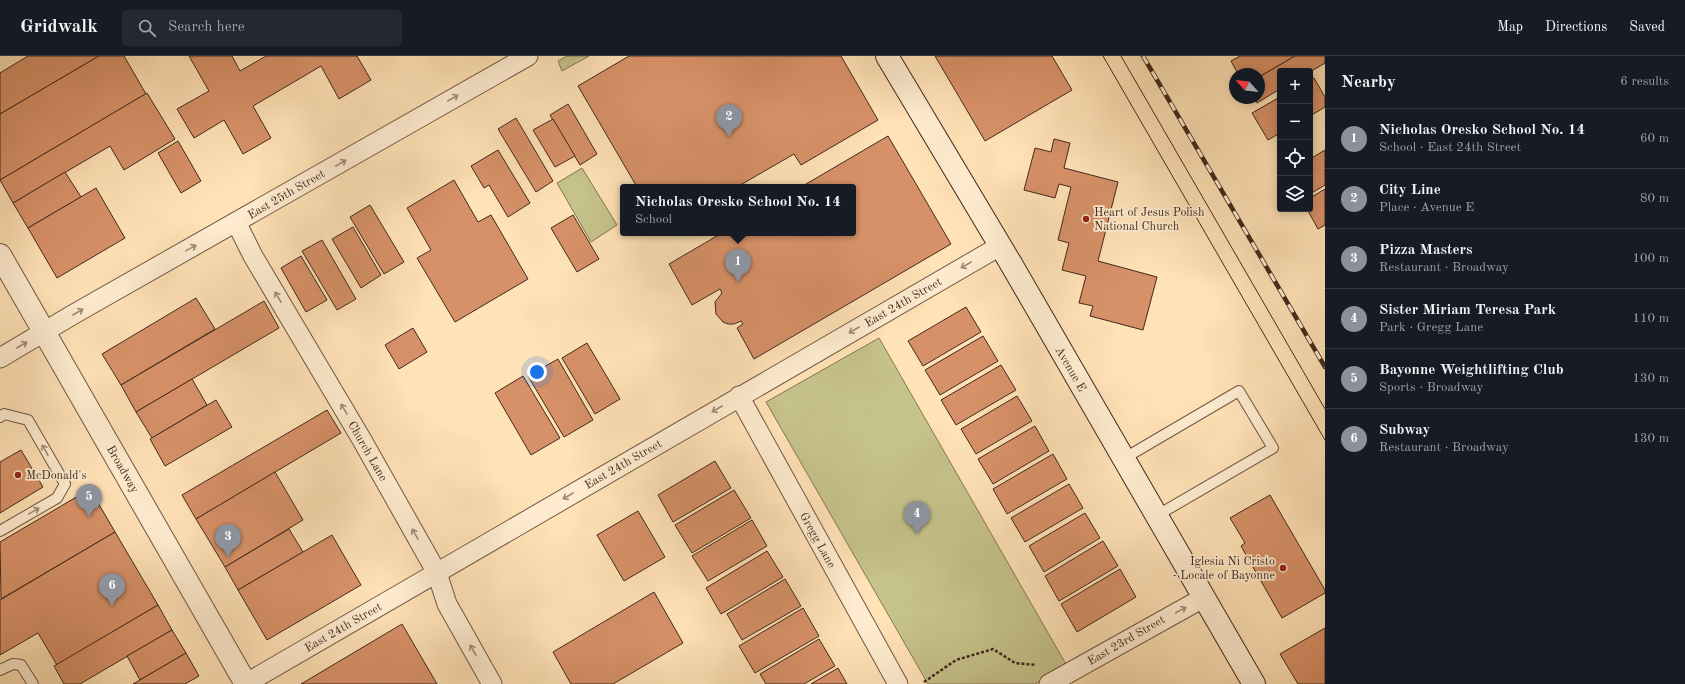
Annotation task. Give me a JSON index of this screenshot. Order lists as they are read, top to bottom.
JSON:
{
  "streets": {
    "main road": ["Avenue E", "Broadway"],
    "street": [
      "East 25th Street",
      "East 24th Street",
      "Church Lane",
      "Gregg Lane",
      "East 23rd Street"
    ]
  },
  "crossings": [
    ["East 25th Street", "Church Lane"],
    ["East 25th Street", "Broadway"],
    ["East 24th Street", "Avenue E"],
    ["East 24th Street", "Church Lane"],
    ["East 24th Street", "Broadway"],
    ["East 24th Street", "Gregg Lane"],
    ["Avenue E", "East 23rd Street"]
  ],
  "one_way": [
    "East 25th Street",
    "East 24th Street",
    "Church Lane",
    "East 23rd Street"
  ],
  "places": ["Heart of Jesus Polish National Church", "McDonald's", "Iglesia Ni Cristo - Locale of Bayonne"],
  "north": "top left",
  "page": {
    "header": "Gridwalk",
    "search": "Search here",
    "nav": ["Map", "Directions", "Saved"],
    "heading": ["Nearby", "6 results"],
    "map_buttons": ["+", "−"],
    "pins": [
      "2",
      "1",
      "5",
      "4",
      "3",
      "6"
    ],
    "list": [
      {
        "mark": "1",
        "name": "Nicholas Oresko School No. 14",
        "note": "School · East 24th Street",
        "value": "60 m"
      },
      {
        "mark": "2",
        "name": "City Line",
        "note": "Place · Avenue E",
        "value": "80 m"
      },
      {
        "mark": "3",
        "name": "Pizza Masters",
        "note": "Restaurant · Broadway",
        "value": "100 m"
      },
      {
        "mark": "4",
        "name": "Sister Miriam Teresa Park",
        "note": "Park · Gregg Lane",
        "value": "110 m"
      },
      {
        "mark": "5",
        "name": "Bayonne Weightlifting Club",
        "note": "Sports · Broadway",
        "value": "130 m"
      },
      {
        "mark": "6",
        "name": "Subway",
        "note": "Restaurant · Broadway",
        "value": "130 m"
      }
    ],
    "popup": ["Nicholas Oresko School No. 14", "School"]
  }
}
